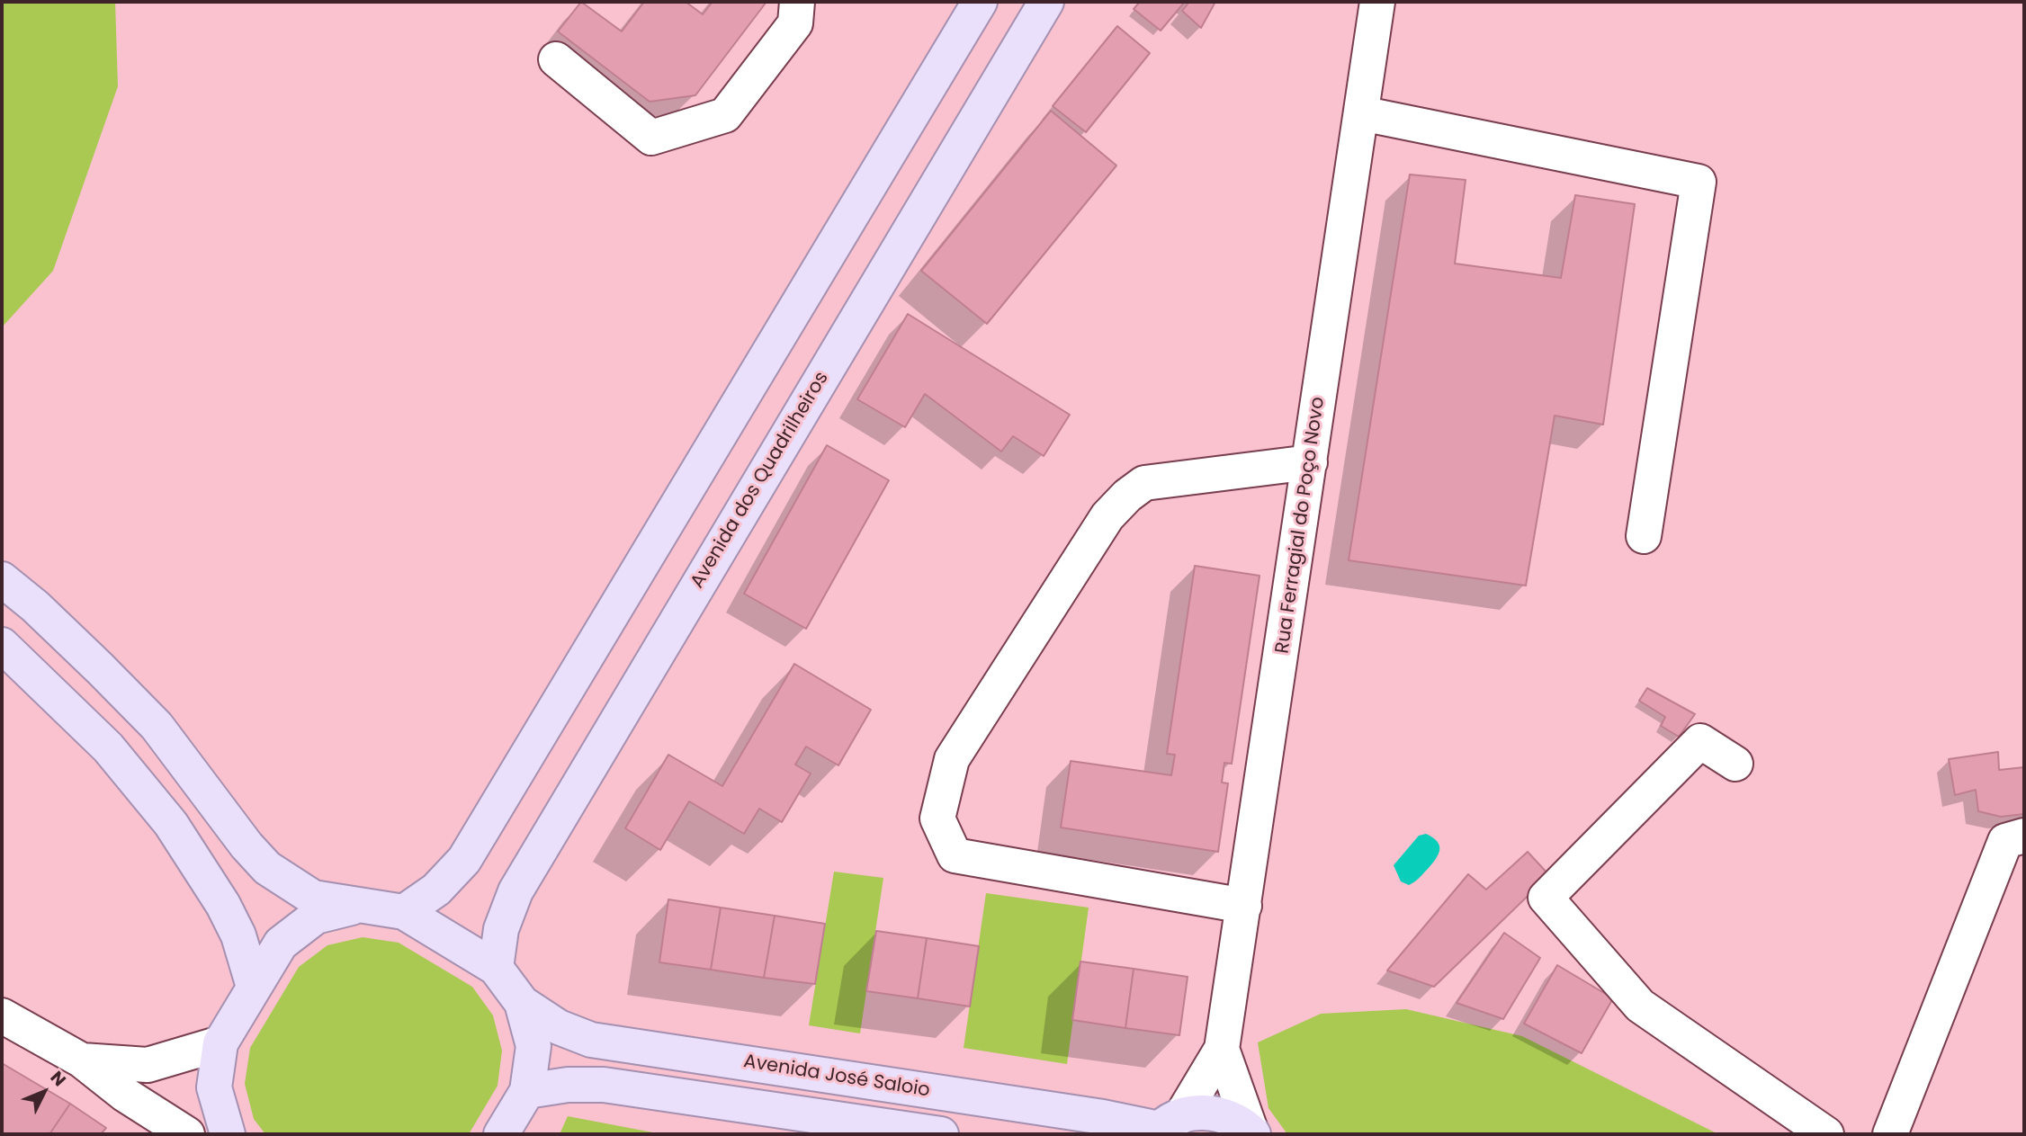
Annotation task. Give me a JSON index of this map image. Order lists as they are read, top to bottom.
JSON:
{
  "streets": {
    "main road": ["Avenida dos Quadrilheiros", "Avenida José Saloio"],
    "street": ["Rua Ferragial do Poço Novo"]
  },
  "north": "top right"
}
